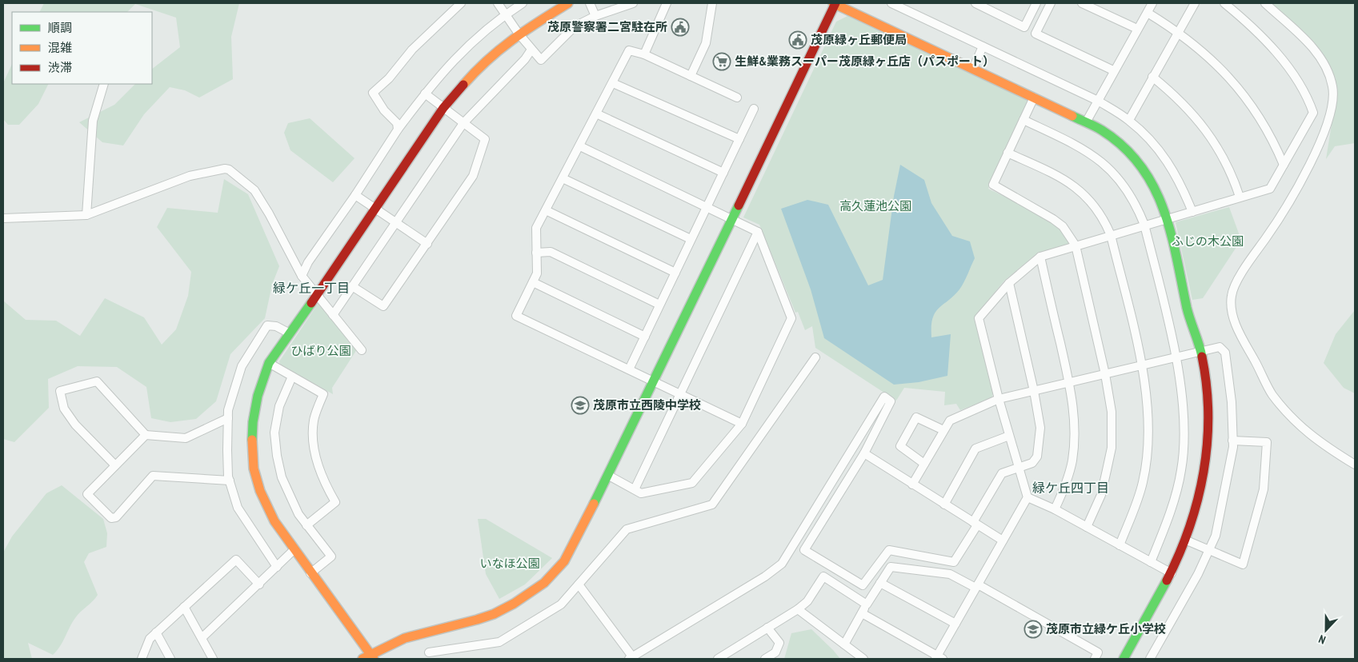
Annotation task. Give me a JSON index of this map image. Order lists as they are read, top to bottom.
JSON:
{
  "districts": ["緑ケ丘一丁目", "緑ケ丘四丁目"],
  "parks": [
    "高久蓮池公園",
    "ふじの木公園",
    "ひばり公園",
    "いなほ公園"
  ],
  "places": {
    "public building": ["茂原警察署二宮駐在所", "茂原緑ヶ丘郵便局"],
    "supermarket": ["生鮮&業務スーパー茂原緑ヶ丘店（パスポート）"],
    "school or university": ["茂原市立西陵中学校", "茂原市立緑ケ丘小学校"]
  },
  "legend": ["順調", "混雑", "渋滞"],
  "north": "bottom"
}
